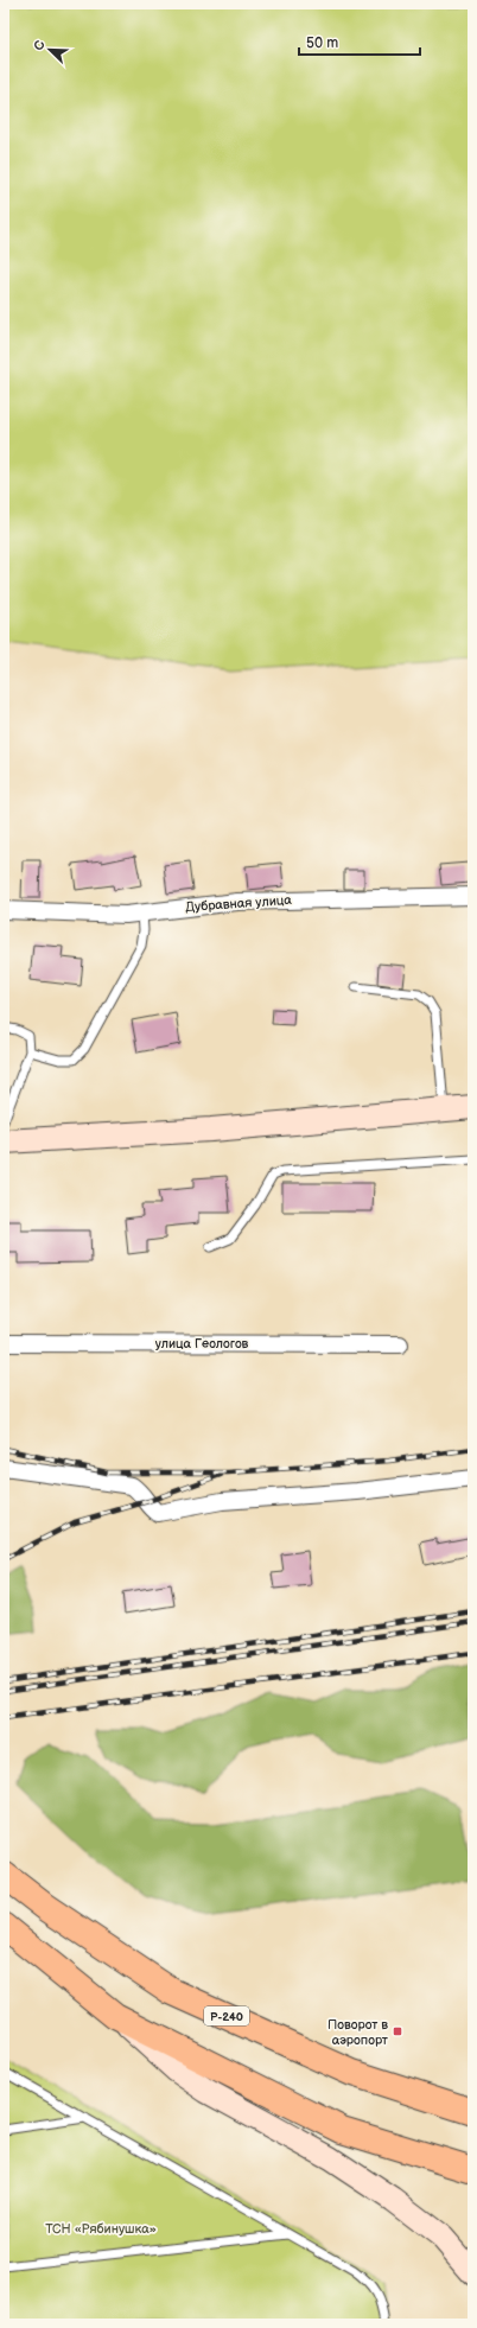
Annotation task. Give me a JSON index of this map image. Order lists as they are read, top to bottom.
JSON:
{
  "streets": {
    "highway": ["Р-240"],
    "street": ["Дубравная улица", "улица Геологов"]
  },
  "parks": ["ТСН «Рябинушка»"],
  "places": {
    "transit": ["Поворот в аэропорт"]
  },
  "scale_bar": "50 m",
  "north": "top left"
}
